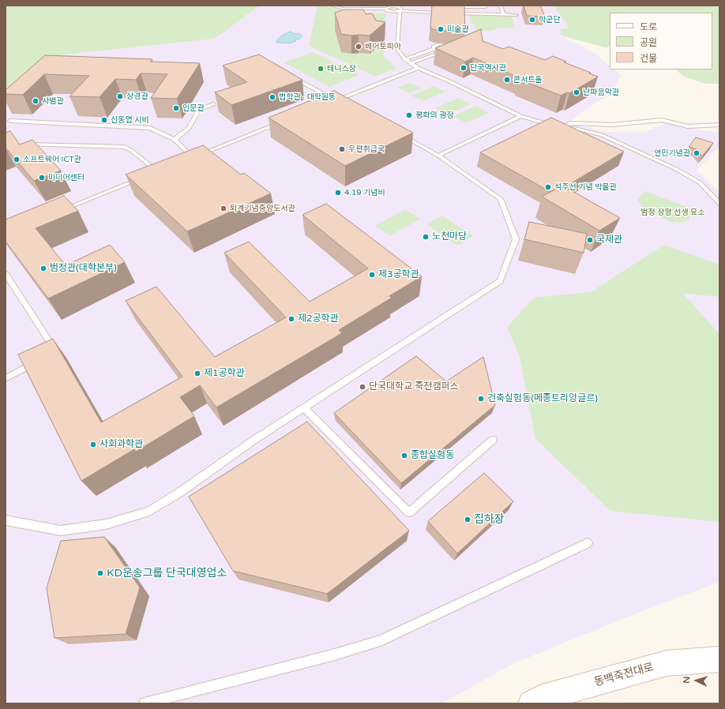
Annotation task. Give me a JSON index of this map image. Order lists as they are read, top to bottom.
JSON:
{
  "streets": {
    "main road": ["동백죽전대로"]
  },
  "parks": ["범정 장형 선생 묘소"],
  "places": [
    "학군단",
    "미술관",
    "베어토피아",
    "단국역사관",
    "테니스장",
    "콘서트홀",
    "난파음악관",
    "상경관",
    "법학관 · 대학원동",
    "사범관",
    "인문관",
    "평화의 광장",
    "신동엽 시비",
    "우편취급국",
    "연민기념관",
    "소프트웨어 ICT관",
    "미디어센터",
    "석주선 기념 박물관",
    "4.19 기념비",
    "퇴계기념중앙도서관",
    "노천마당",
    "국제관",
    "범정관(대학본부)",
    "제3공학관",
    "제2공학관",
    "제1공학관",
    "단국대학교 죽전캠퍼스",
    "건축실험동(메종트리앙글르)",
    "사회과학관",
    "종합실험동",
    "집하장",
    "KD운송그룹 단국대영업소"
  ],
  "legend": ["도로", "공원", "건물"],
  "north": "left"
}
